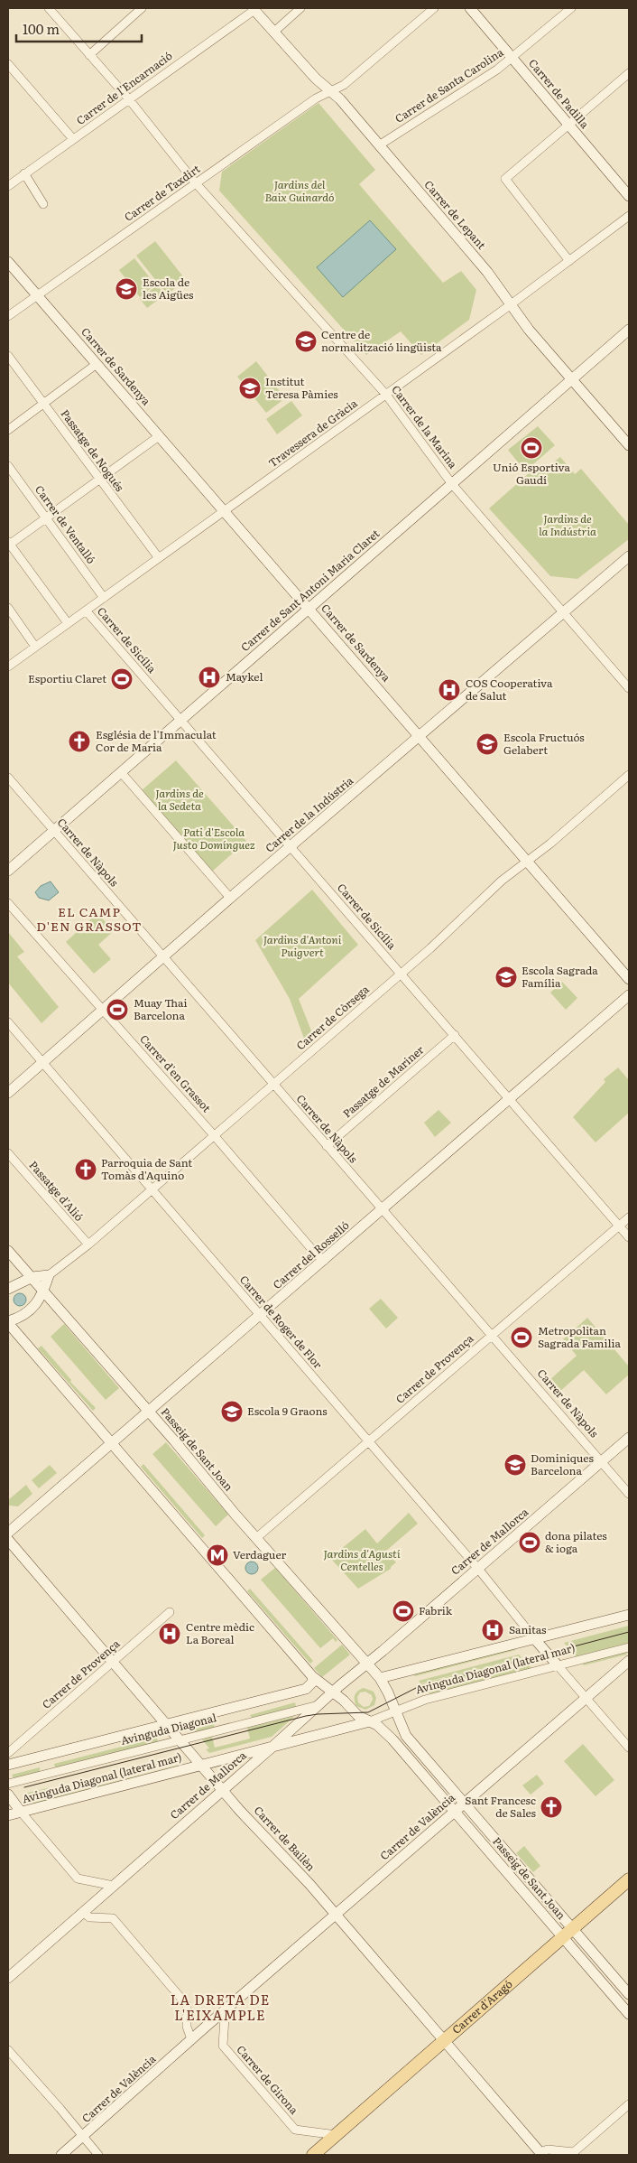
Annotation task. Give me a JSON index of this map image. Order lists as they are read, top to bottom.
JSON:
{
  "streets": {
    "main road": ["Carrer d'Aragó"],
    "street": [
      "Carrer de Santa Carolina",
      "Carrer de l'Encarnació",
      "Carrer de Padilla",
      "Carrer de Taxdirt",
      "Carrer de Lepant",
      "Carrer de Sardenya",
      "Carrer de la Marina",
      "Travessera de Gràcia",
      "Passatge de Nogués",
      "Carrer de Ventalló",
      "Carrer de Sant Antoni Maria Claret",
      "Carrer de Sicília",
      "Carrer de la Indústria",
      "Carrer de Nàpols",
      "Carrer de Còrsega",
      "Carrer d'en Grassot",
      "Passatge de Mariner",
      "Passatge d'Alió",
      "Carrer del Rosselló",
      "Carrer de Roger de Flor",
      "Carrer de Provença",
      "Passeig de Sant Joan",
      "Carrer de Mallorca",
      "Avinguda Diagonal (lateral mar)",
      "Avinguda Diagonal",
      "Carrer de València",
      "Carrer de Bailèn",
      "Carrer de Girona"
    ]
  },
  "crossings": [
    ["Carrer de Santa Carolina", "Carrer de Padilla"],
    ["Carrer de Santa Carolina", "Carrer de Lepant"],
    ["Carrer de l'Encarnació", "Carrer de Lepant"],
    ["Carrer de l'Encarnació", "Carrer de la Marina"],
    ["Carrer de Taxdirt", "Carrer de Lepant"],
    ["Carrer de Taxdirt", "Carrer de Sardenya"],
    ["Carrer de Taxdirt", "Carrer de la Marina"],
    ["Carrer de Lepant", "Travessera de Gràcia"],
    ["Carrer de Lepant", "Carrer de Sant Antoni Maria Claret"],
    ["Carrer de Sardenya", "Travessera de Gràcia"],
    ["Carrer de Sardenya", "Carrer de Sant Antoni Maria Claret"],
    ["Carrer de Sardenya", "Carrer de la Indústria"],
    ["Carrer de Sardenya", "Carrer de Còrsega"],
    ["Carrer de la Marina", "Travessera de Gràcia"],
    ["Carrer de la Marina", "Carrer de Sant Antoni Maria Claret"],
    ["Carrer de la Marina", "Carrer de la Indústria"],
    ["Travessera de Gràcia", "Passatge de Nogués"],
    ["Travessera de Gràcia", "Carrer de Ventalló"],
    ["Travessera de Gràcia", "Carrer de Sicília"],
    ["Carrer de Sant Antoni Maria Claret", "Carrer de Sicília"],
    ["Carrer de Sant Antoni Maria Claret", "Carrer de Nàpols"],
    ["Carrer de Sicília", "Carrer de la Indústria"],
    ["Carrer de Sicília", "Carrer de Còrsega"],
    ["Carrer de Sicília", "Passatge de Mariner"],
    ["Carrer de Sicília", "Carrer del Rosselló"],
    ["Carrer de Sicília", "Carrer de Provença"],
    ["Carrer de la Indústria", "Carrer de Nàpols"],
    ["Carrer de la Indústria", "Carrer d'en Grassot"],
    ["Carrer de la Indústria", "Carrer de Roger de Flor"],
    ["Carrer de Nàpols", "Carrer de Còrsega"],
    ["Carrer de Nàpols", "Passatge de Mariner"],
    ["Carrer de Nàpols", "Carrer del Rosselló"],
    ["Carrer de Nàpols", "Carrer de Provença"],
    ["Carrer de Nàpols", "Carrer de Mallorca"],
    ["Carrer de Còrsega", "Carrer d'en Grassot"],
    ["Carrer de Còrsega", "Passatge d'Alió"],
    ["Carrer de Còrsega", "Carrer de Roger de Flor"],
    ["Carrer d'en Grassot", "Carrer del Rosselló"],
    ["Carrer del Rosselló", "Carrer de Roger de Flor"],
    ["Carrer del Rosselló", "Passeig de Sant Joan"],
    ["Carrer de Roger de Flor", "Carrer de Provença"],
    ["Carrer de Roger de Flor", "Carrer de Mallorca"],
    ["Carrer de Provença", "Passeig de Sant Joan"],
    ["Carrer de Provença", "Carrer de Bailèn"],
    ["Passeig de Sant Joan", "Carrer de Mallorca"],
    ["Passeig de Sant Joan", "Avinguda Diagonal (lateral mar)"],
    ["Passeig de Sant Joan", "Carrer de València"],
    ["Passeig de Sant Joan", "Carrer d'Aragó"],
    ["Carrer de Mallorca", "Avinguda Diagonal (lateral mar)"],
    ["Carrer de Mallorca", "Avinguda Diagonal"],
    ["Carrer de Mallorca", "Carrer de Bailèn"],
    ["Avinguda Diagonal (lateral mar)", "Carrer de Bailèn"],
    ["Avinguda Diagonal", "Carrer de Bailèn"],
    ["Carrer de València", "Carrer de Bailèn"],
    ["Carrer de València", "Carrer de Girona"],
    ["Carrer de Bailèn", "Carrer d'Aragó"],
    ["Carrer d'Aragó", "Carrer de Girona"]
  ],
  "districts": ["EL CAMP D'EN GRASSOT", "LA DRETA DE L'EIXAMPLE"],
  "parks": [
    "Jardins del Baix Guinardó",
    "Jardins de la Indústria",
    "Jardins de la Sedeta",
    "Pati d'Escola Justo Domínguez",
    "Jardins d'Antoni Puigvert",
    "Jardins d'Agustí Centelles"
  ],
  "places": {
    "school or university": [
      "Escola de les Aigües",
      "Centre de normalització lingüista",
      "Institut Teresa Pàmies",
      "Escola Fructuós Gelabert",
      "Escola Sagrada Família",
      "Escola 9 Graons",
      "Dominiques Barcelona"
    ],
    "sports": [
      "Unió Esportiva Gaudí",
      "Esportiu Claret",
      "Muay Thai Barcelona",
      "Metropolitan Sagrada Familia",
      "dona pilates & ioga",
      "Fabrik"
    ],
    "hospital": [
      "Maykel",
      "COS Cooperativa de Salut",
      "Sanitas",
      "Centre mèdic La Boreal"
    ],
    "church": ["Església de l'Immaculat Cor de Maria", "Parroquia de Sant Tomàs d'Aquino", "Sant Francesc de Sales"],
    "metro station": ["Verdaguer"]
  },
  "scale_bar": "100 m"
}
